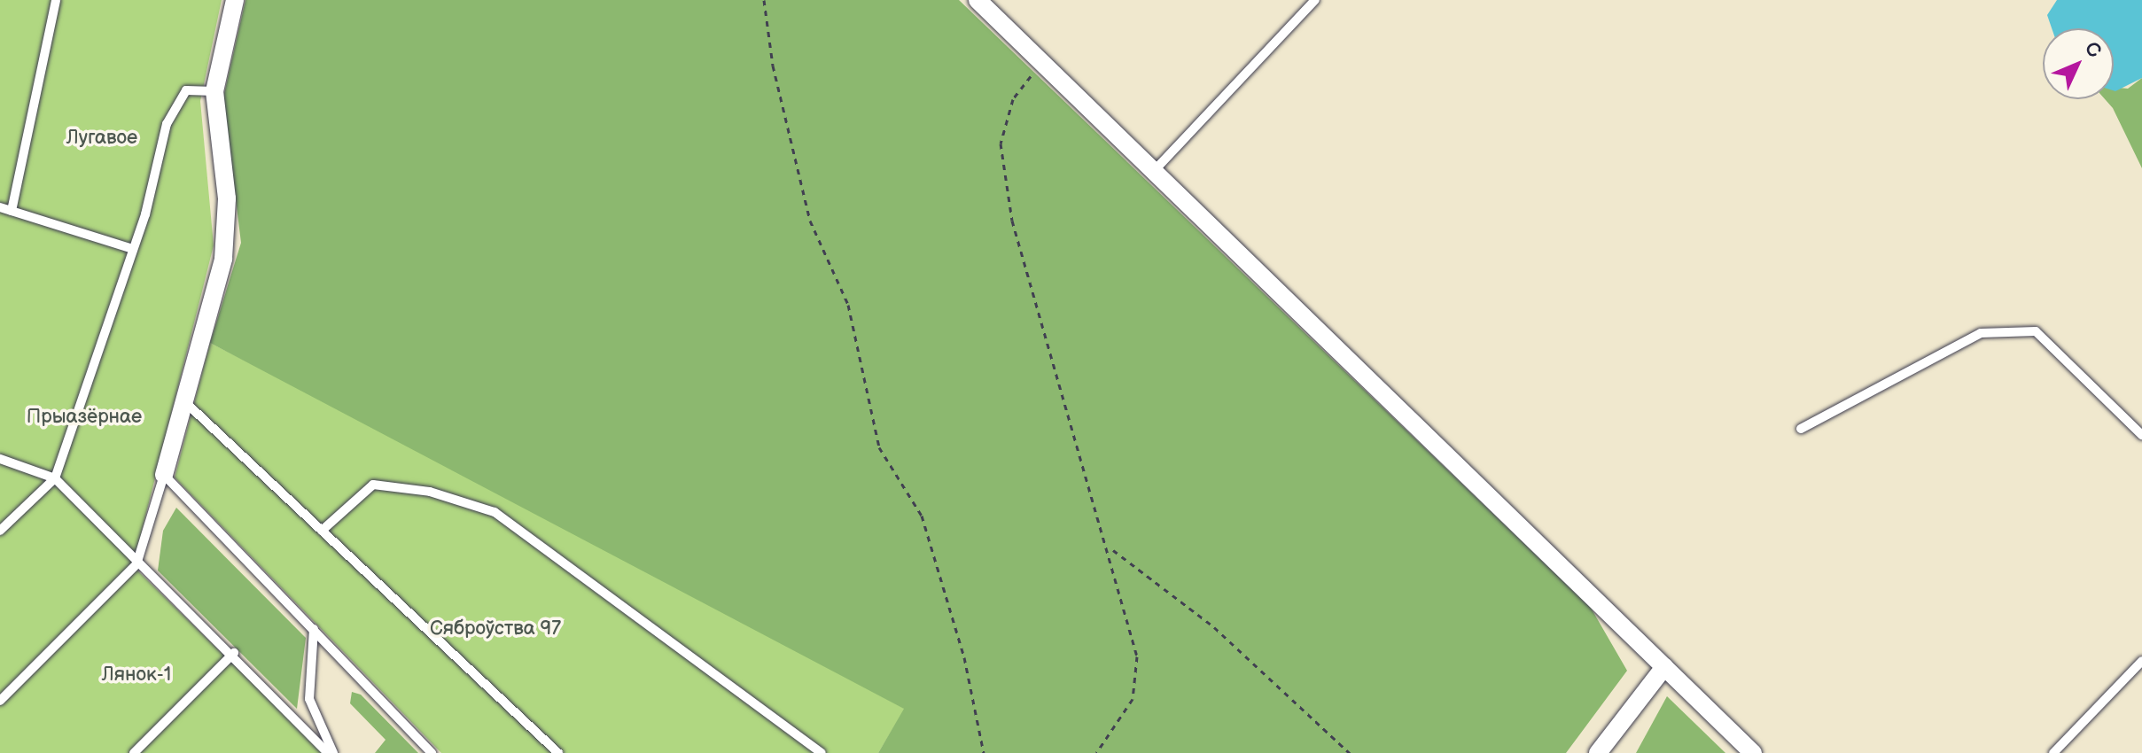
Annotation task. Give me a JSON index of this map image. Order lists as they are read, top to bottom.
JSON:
{
  "parks": [
    "Лугавое",
    "Прыазёрнае",
    "Сяброўства 97",
    "Лянок-1"
  ],
  "north": "top right"
}
